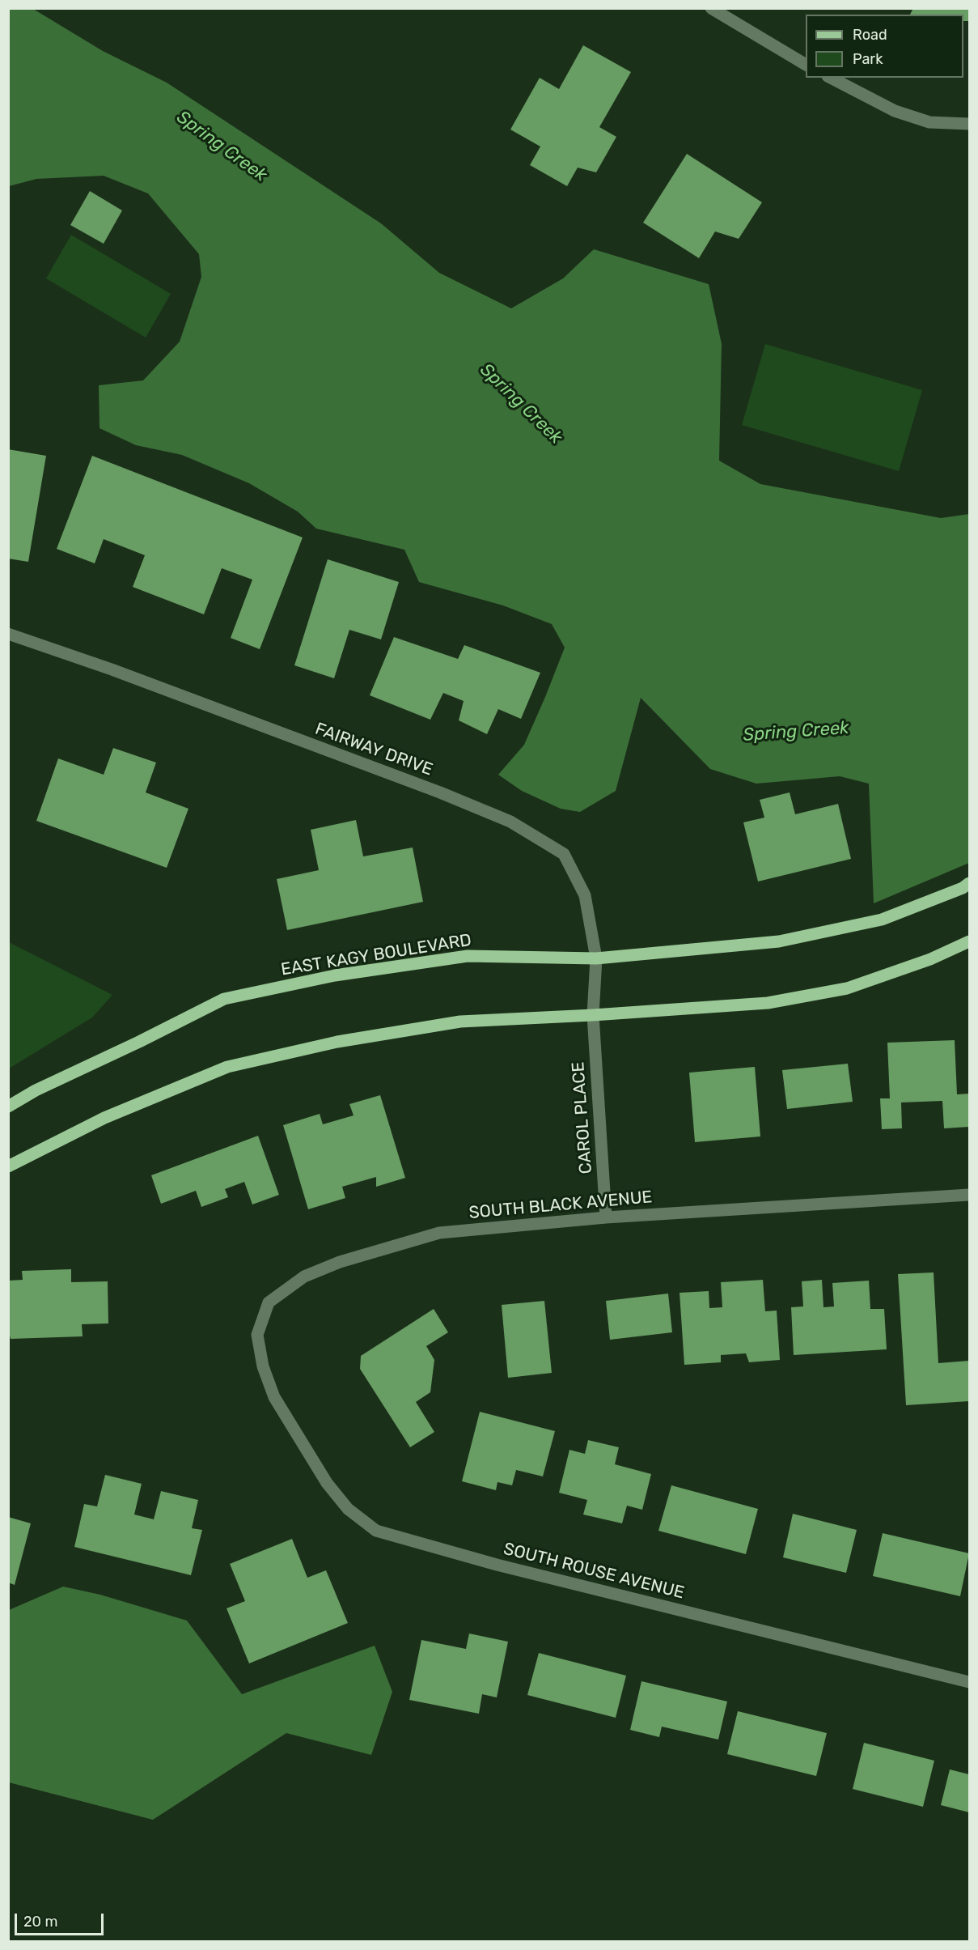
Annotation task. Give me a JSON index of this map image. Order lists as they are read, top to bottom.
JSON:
{
  "streets": {
    "main road": ["EAST KAGY BOULEVARD"],
    "street": [
      "FAIRWAY DRIVE",
      "CAROL PLACE",
      "SOUTH BLACK AVENUE",
      "SOUTH ROUSE AVENUE"
    ]
  },
  "crossings": [
    ["FAIRWAY DRIVE", "EAST KAGY BOULEVARD"],
    ["FAIRWAY DRIVE", "CAROL PLACE"],
    ["CAROL PLACE", "SOUTH BLACK AVENUE"],
    ["SOUTH BLACK AVENUE", "SOUTH ROUSE AVENUE"]
  ],
  "water": ["Spring Creek"],
  "legend": ["Road", "Park"],
  "scale_bar": "20 m"
}
